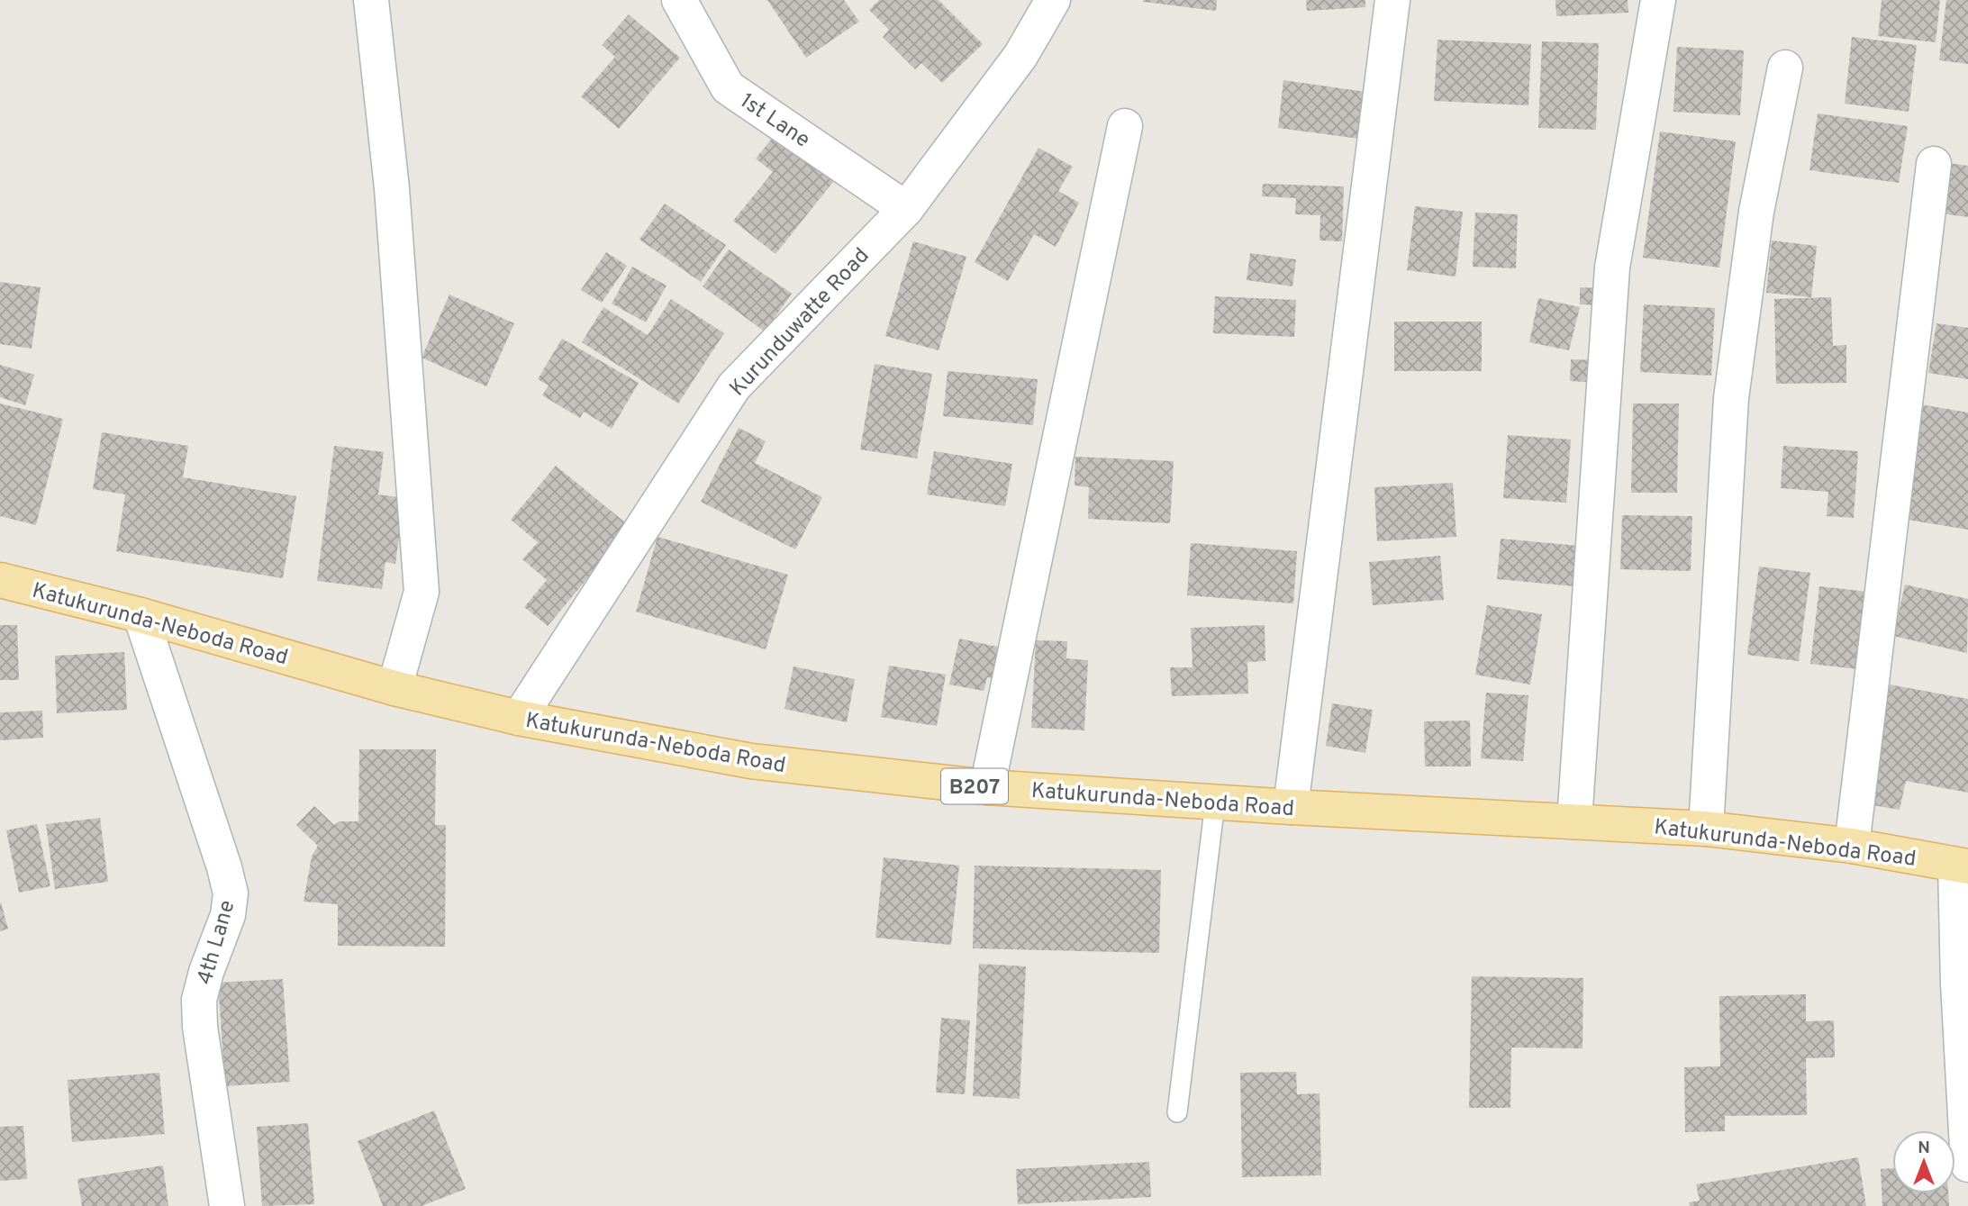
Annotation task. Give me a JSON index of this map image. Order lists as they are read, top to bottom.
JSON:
{
  "streets": {
    "main road": ["Katukurunda-Neboda Road", "B207"],
    "street": ["1st Lane", "Kurunduwatte Road", "4th Lane"]
  },
  "crossings": [
    ["1st Lane", "Kurunduwatte Road"],
    ["Kurunduwatte Road", "Katukurunda-Neboda Road"],
    ["Katukurunda-Neboda Road", "4th Lane"]
  ],
  "north": "top"
}
